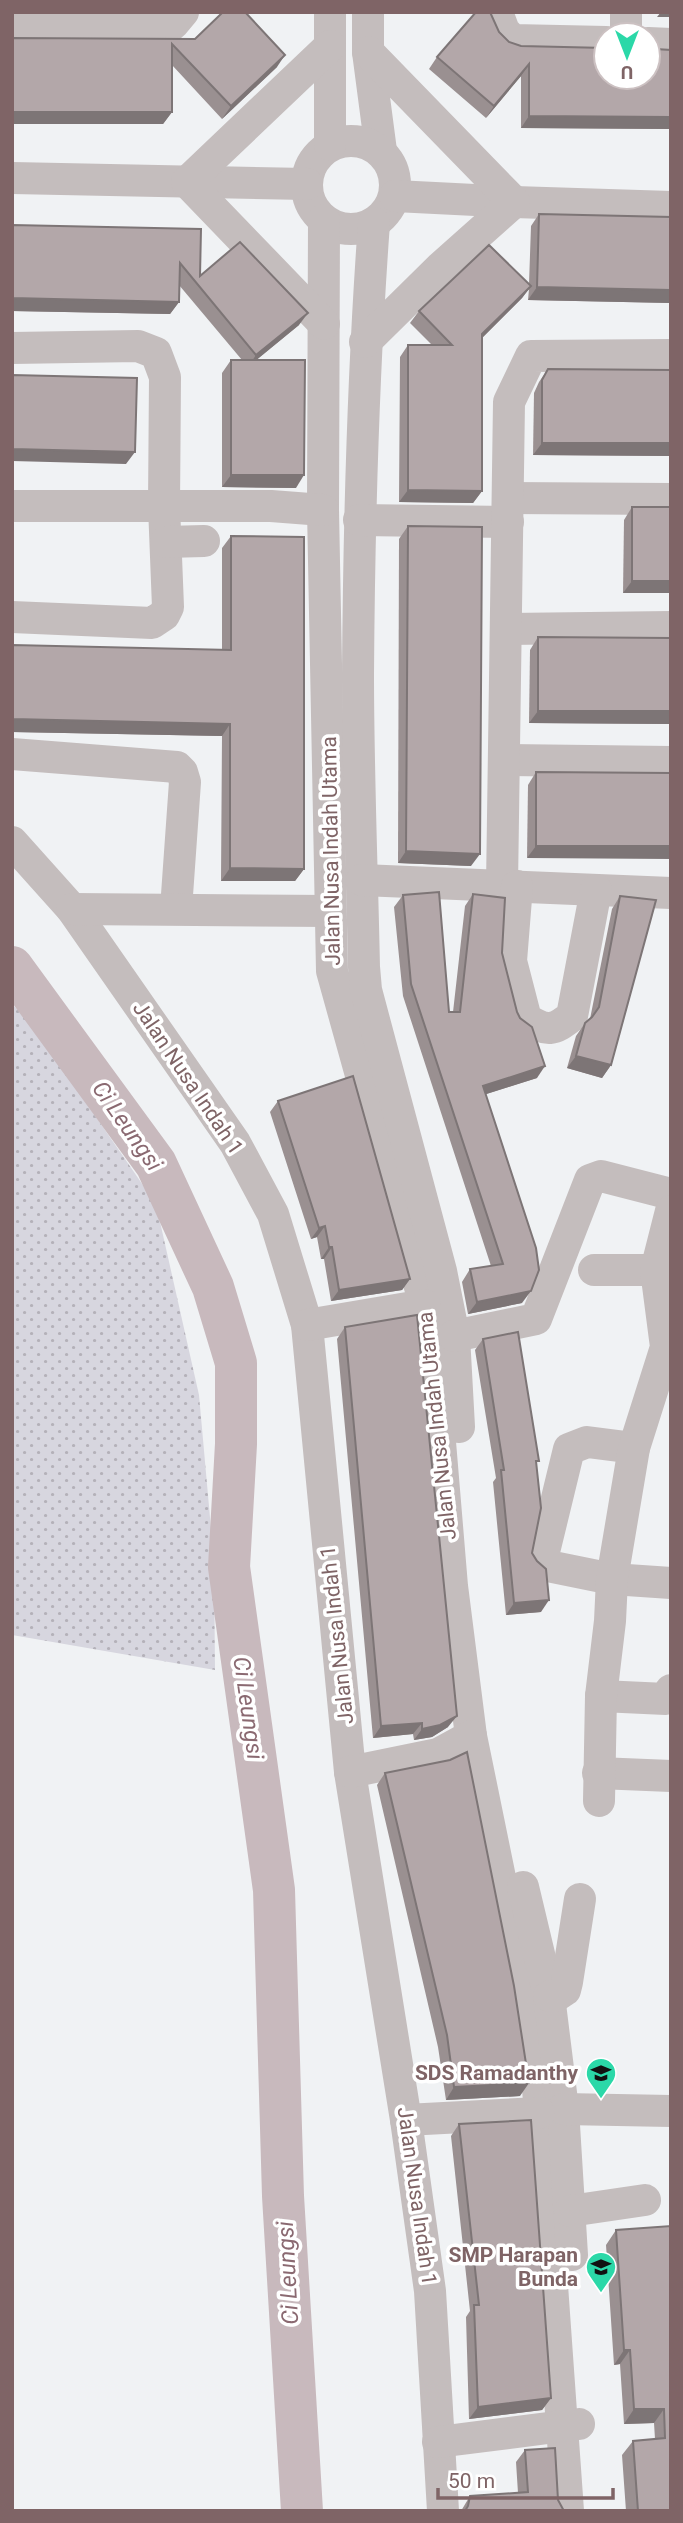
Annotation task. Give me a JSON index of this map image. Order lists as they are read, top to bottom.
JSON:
{
  "streets": {
    "street": ["Jalan Nusa Indah Utama", "Jalan Nusa Indah 1"]
  },
  "water": ["Ci Leungsi"],
  "places": {
    "school or university": ["SDS Ramadanthy", "SMP Harapan Bunda"]
  },
  "scale_bar": "50 m",
  "north": "bottom"
}
